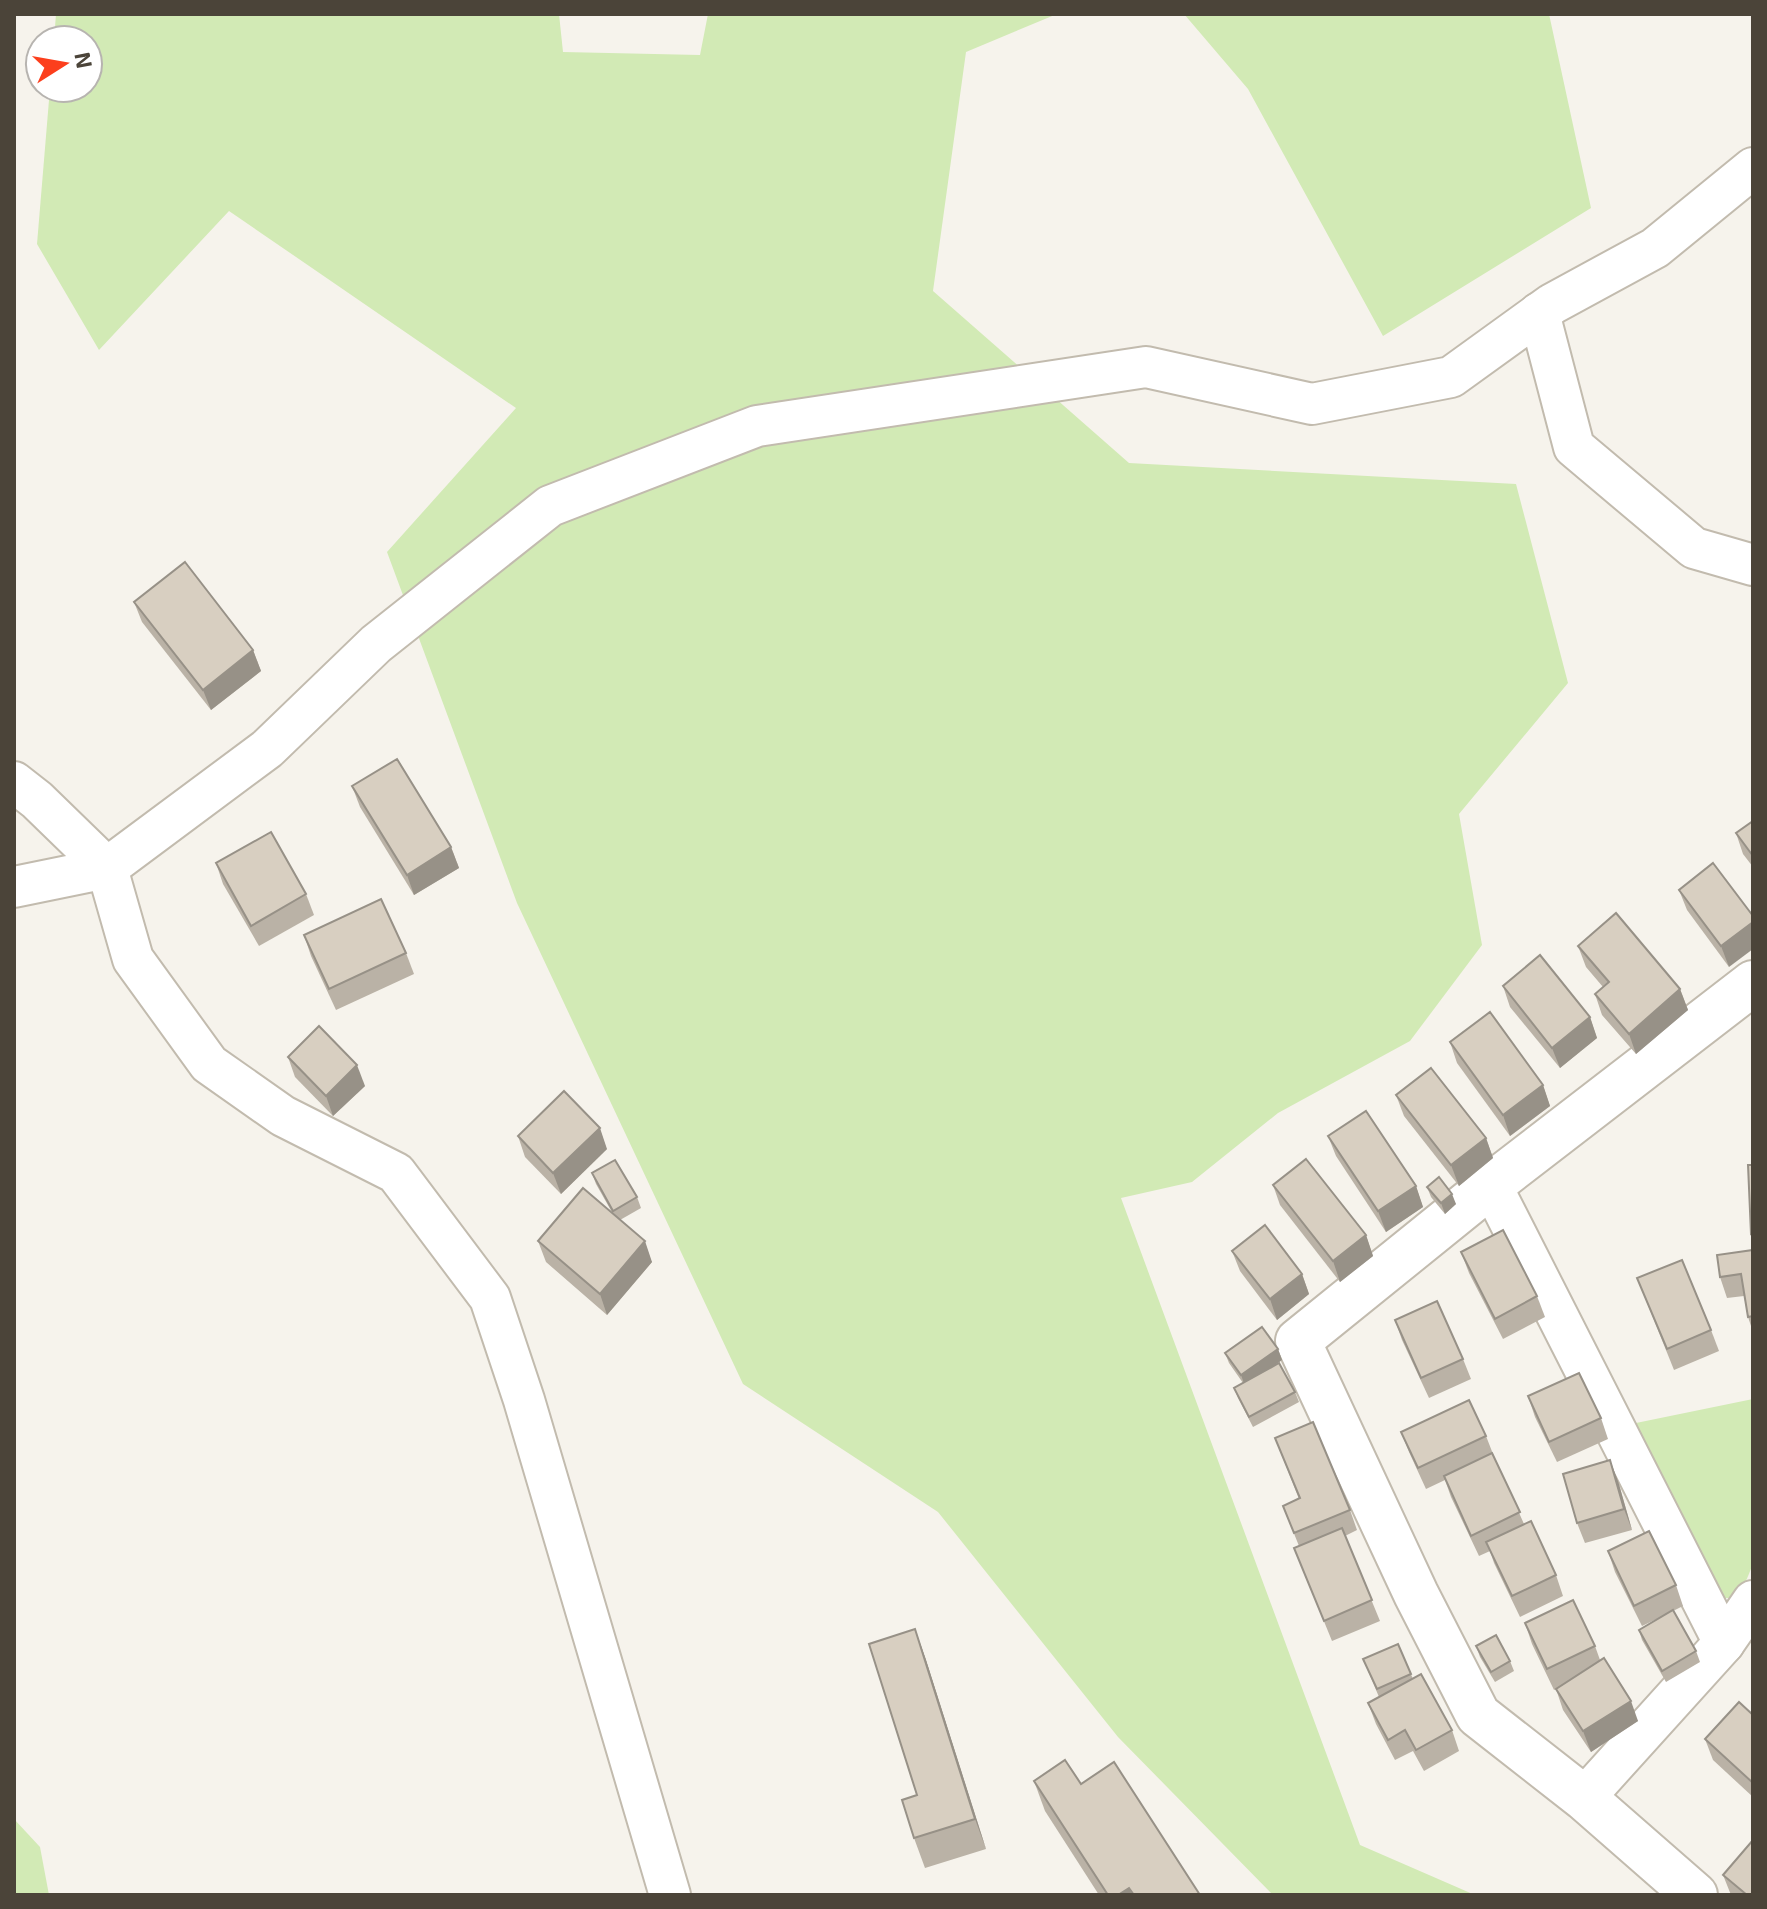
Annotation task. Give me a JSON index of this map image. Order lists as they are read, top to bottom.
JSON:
{
  "north": "right"
}
